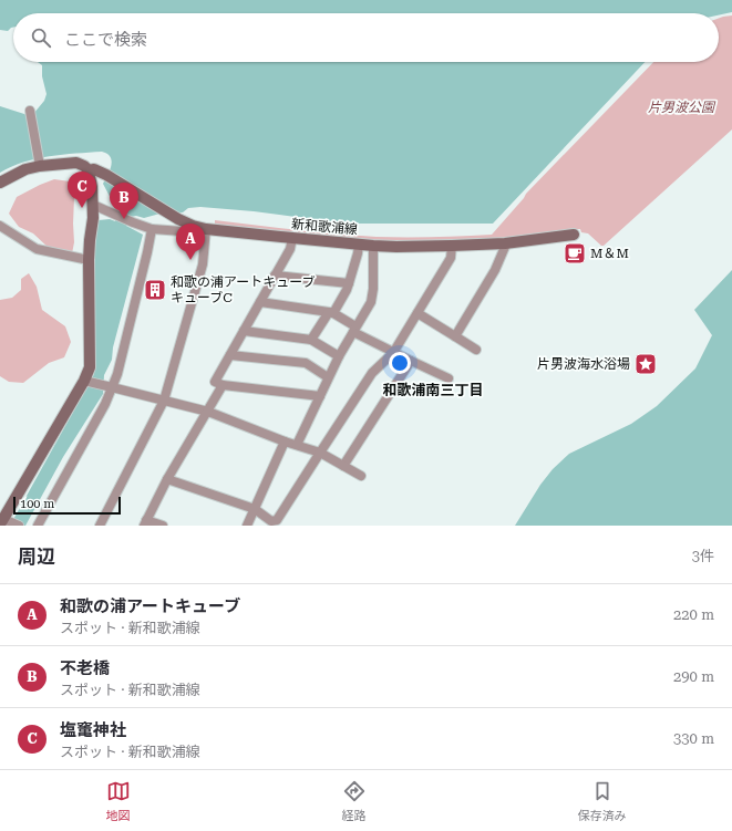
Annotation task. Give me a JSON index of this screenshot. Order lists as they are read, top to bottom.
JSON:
{
  "streets": {
    "main road": ["新和歌浦線"]
  },
  "districts": ["和歌浦南三丁目"],
  "parks": ["片男波公園"],
  "places": {
    "cafe": ["M＆M"],
    "building": ["和歌の浦アートキューブ キューブC"],
    "place": ["片男波海水浴場"]
  },
  "scale_bar": "100 m",
  "page": {
    "search": "ここで検索",
    "pins": ["C", "B", "A"],
    "scale": "100 m",
    "heading": ["周辺", "3件"],
    "list": [
      {
        "mark": "A",
        "name": "和歌の浦アートキューブ",
        "note": "スポット · 新和歌浦線",
        "value": "220 m"
      },
      {
        "mark": "B",
        "name": "不老橋",
        "note": "スポット · 新和歌浦線",
        "value": "290 m"
      },
      {
        "mark": "C",
        "name": "塩竃神社",
        "note": "スポット · 新和歌浦線",
        "value": "330 m"
      }
    ],
    "nav": ["地図", "経路", "保存済み"]
  }
}
